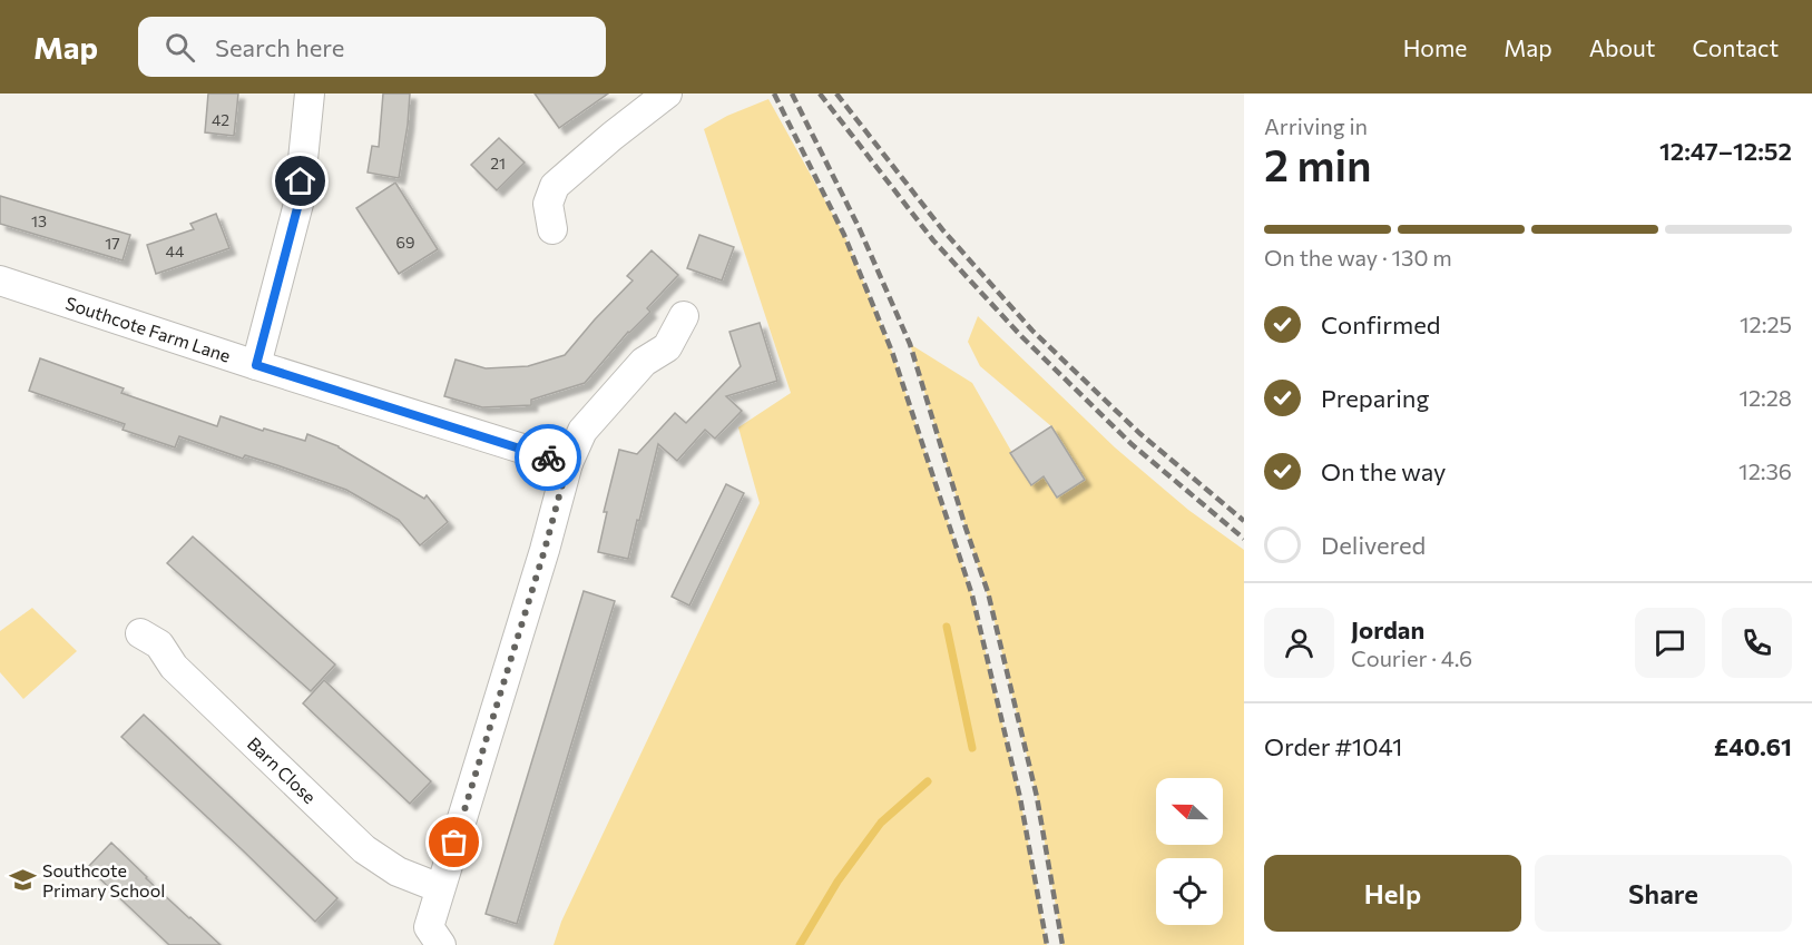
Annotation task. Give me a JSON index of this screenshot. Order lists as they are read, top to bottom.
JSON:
{
  "streets": {
    "street": ["Southcote Farm Lane", "Barn Close"]
  },
  "places": {
    "school or university": ["Southcote Primary School"]
  },
  "house_numbers": [
    "42",
    "21",
    "13",
    "69",
    "17",
    "44"
  ],
  "north": "left",
  "page": {
    "header": "Map",
    "search": "Search here",
    "nav": [
      "Home",
      "Map",
      "About",
      "Contact"
    ],
    "heading": ["2 min", "Arriving in", "12:47–12:52"],
    "panel": [
      "Jordan",
      "Courier · 4.6",
      "Order #1041",
      "£40.61"
    ],
    "bar": "On the way · 130 m",
    "list": [
      ["Confirmed", "12:25"],
      ["Preparing", "12:28"],
      ["On the way", "12:36"],
      "Delivered"
    ],
    "buttons": ["Help", "Share"]
  }
}
